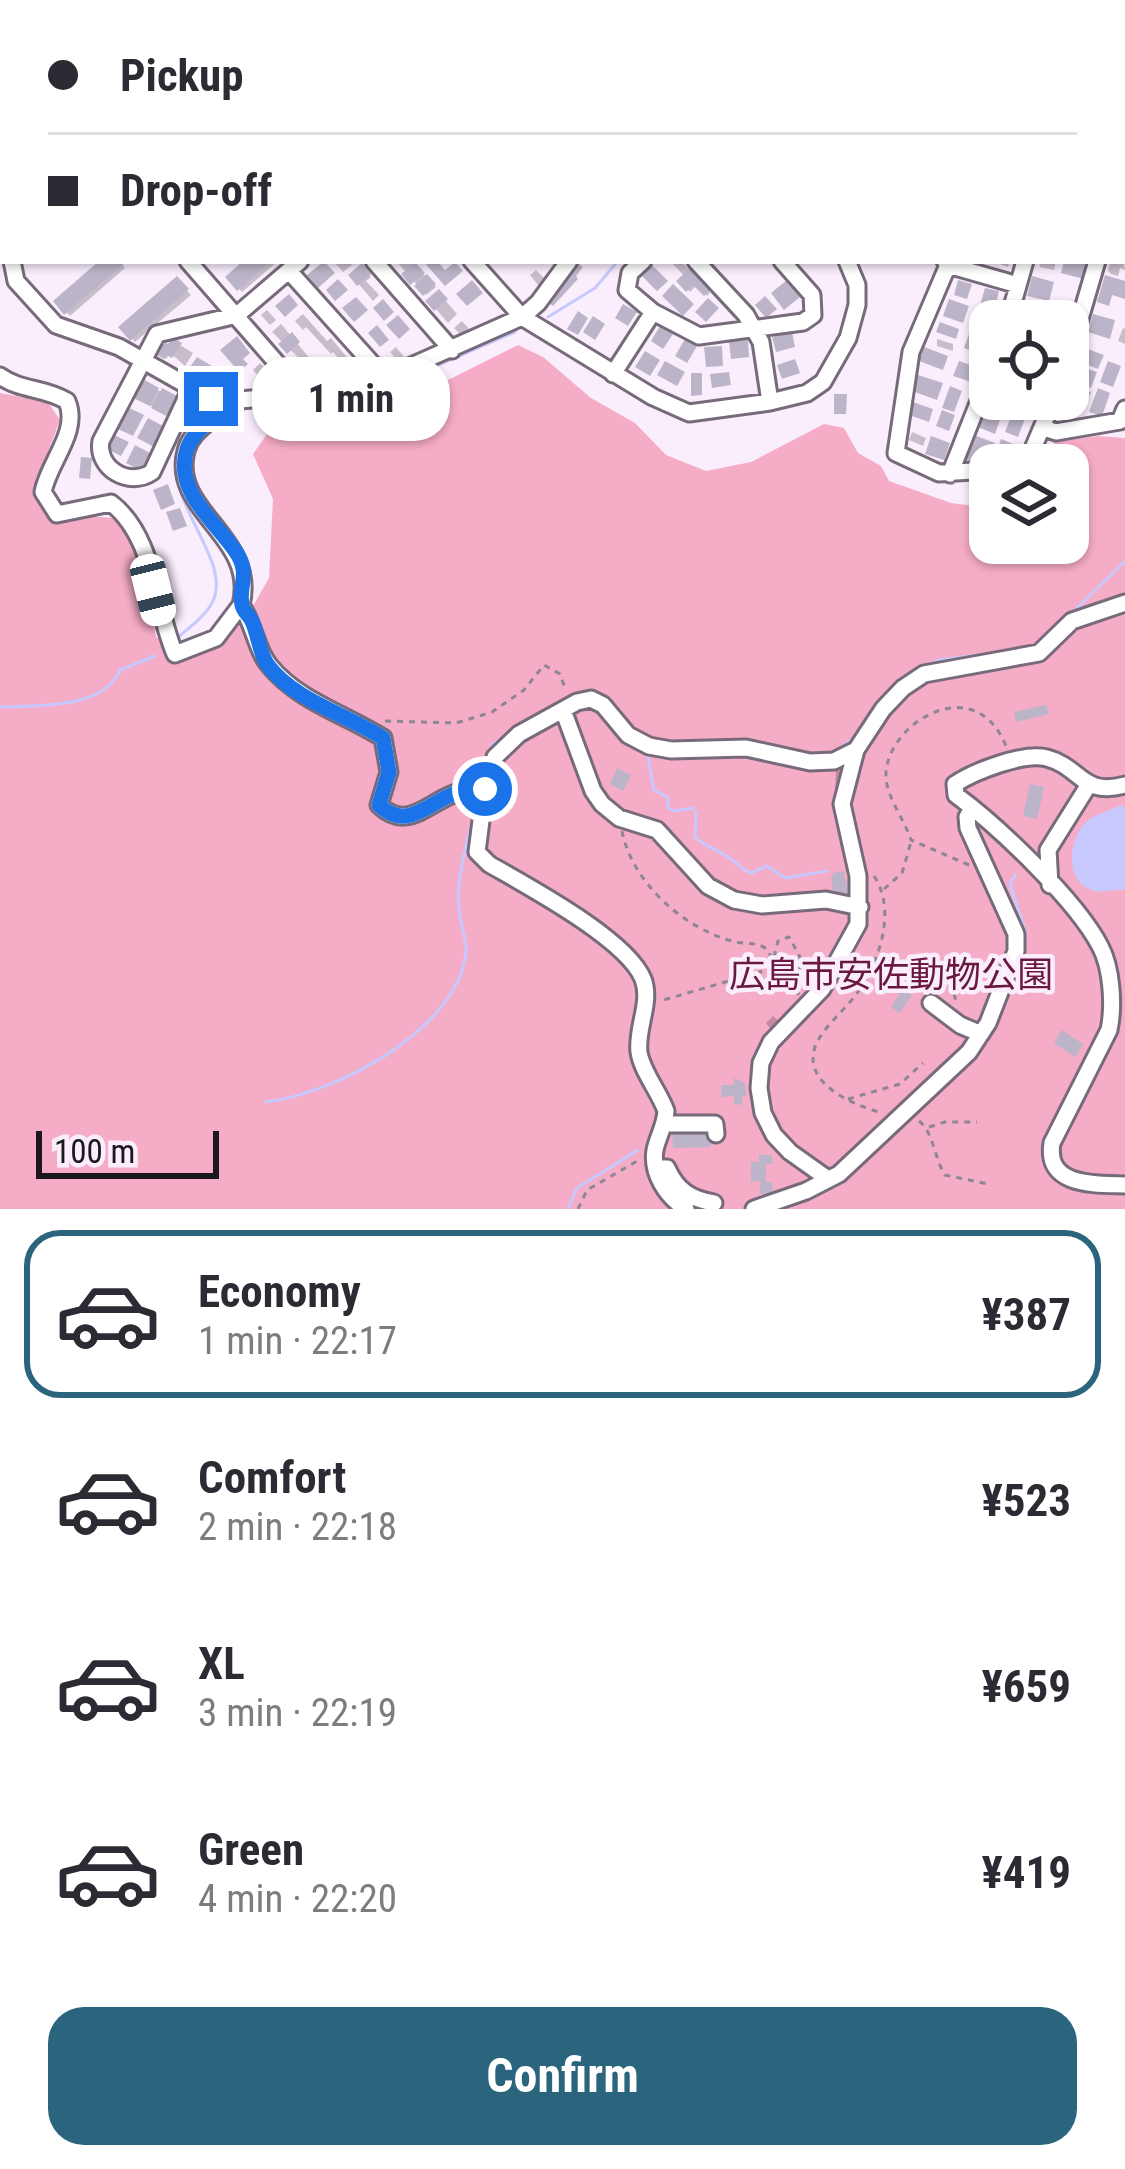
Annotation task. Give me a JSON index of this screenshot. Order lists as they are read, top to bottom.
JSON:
{
  "parks": ["広島市安佐動物公園"],
  "scale_bar": "100 m",
  "page": {
    "banner": ["Pickup", "Drop-off"],
    "bubble": "1 min",
    "scale": "100 m",
    "list": [
      {
        "name": "Economy",
        "note": "1 min · 22:17",
        "value": "¥387"
      },
      {
        "name": "Comfort",
        "note": "2 min · 22:18",
        "value": "¥523"
      },
      {
        "name": "XL",
        "note": "3 min · 22:19",
        "value": "¥659"
      },
      {
        "name": "Green",
        "note": "4 min · 22:20",
        "value": "¥419"
      }
    ],
    "buttons": "Confirm"
  }
}
